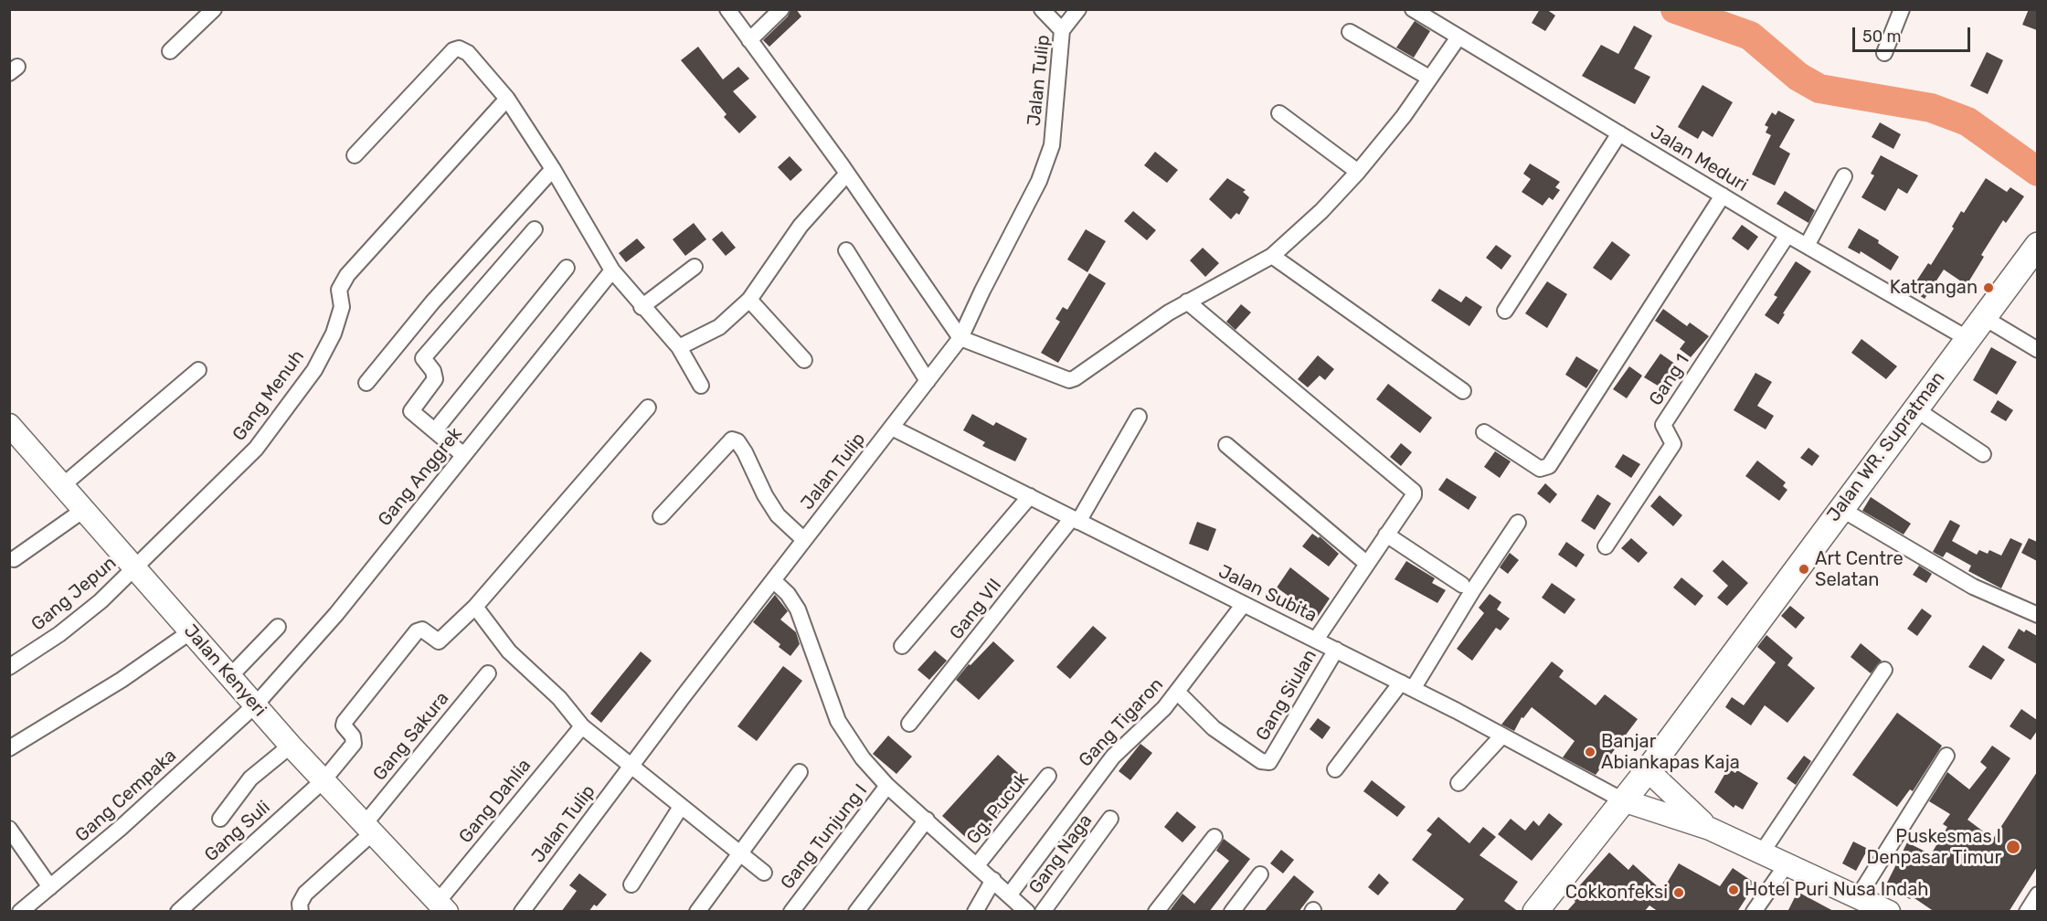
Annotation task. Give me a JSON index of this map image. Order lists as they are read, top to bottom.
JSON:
{
  "streets": {
    "main road": ["Jalan WR. Supratman"],
    "street": [
      "Jalan Tulip",
      "Jalan Meduri",
      "Gang 1",
      "Gang Menuh",
      "Gang Anggrek",
      "Gang Jepun",
      "Jalan Subita",
      "Gang VII",
      "Jalan Kenyeri",
      "Gang Siulan",
      "Gang Tigaron",
      "Gang Sakura",
      "Gang Cempaka",
      "Gang Dahlia",
      "Gg. Pucuk",
      "Gang Suli",
      "Gang Tunjung I",
      "Gang Naga"
    ]
  },
  "crossings": [
    ["Jalan Tulip", "Jalan Subita"],
    ["Jalan Meduri", "Gang 1"],
    ["Jalan Meduri", "Jalan WR. Supratman"],
    ["Gang Menuh", "Gang Jepun"],
    ["Gang Menuh", "Jalan Kenyeri"],
    ["Jalan WR. Supratman", "Jalan Subita"],
    ["Gang Anggrek", "Jalan Kenyeri"],
    ["Gang Anggrek", "Gang Cempaka"],
    ["Gang Jepun", "Jalan Kenyeri"],
    ["Jalan Subita", "Gang VII"],
    ["Jalan Subita", "Gang Siulan"],
    ["Jalan Subita", "Gang Tigaron"],
    ["Jalan Kenyeri", "Gang Sakura"],
    ["Jalan Kenyeri", "Gang Cempaka"],
    ["Jalan Kenyeri", "Gang Dahlia"],
    ["Jalan Kenyeri", "Gang Suli"],
    ["Gang Siulan", "Gang Tigaron"]
  ],
  "places": [
    "Katrangan",
    "Art Centre Selatan",
    "Banjar Abiankapas Kaja",
    "Puskesmas I Denpasar Timur",
    "Hotel Puri Nusa Indah",
    "Cokkonfeksi"
  ],
  "scale_bar": "50 m"
}
